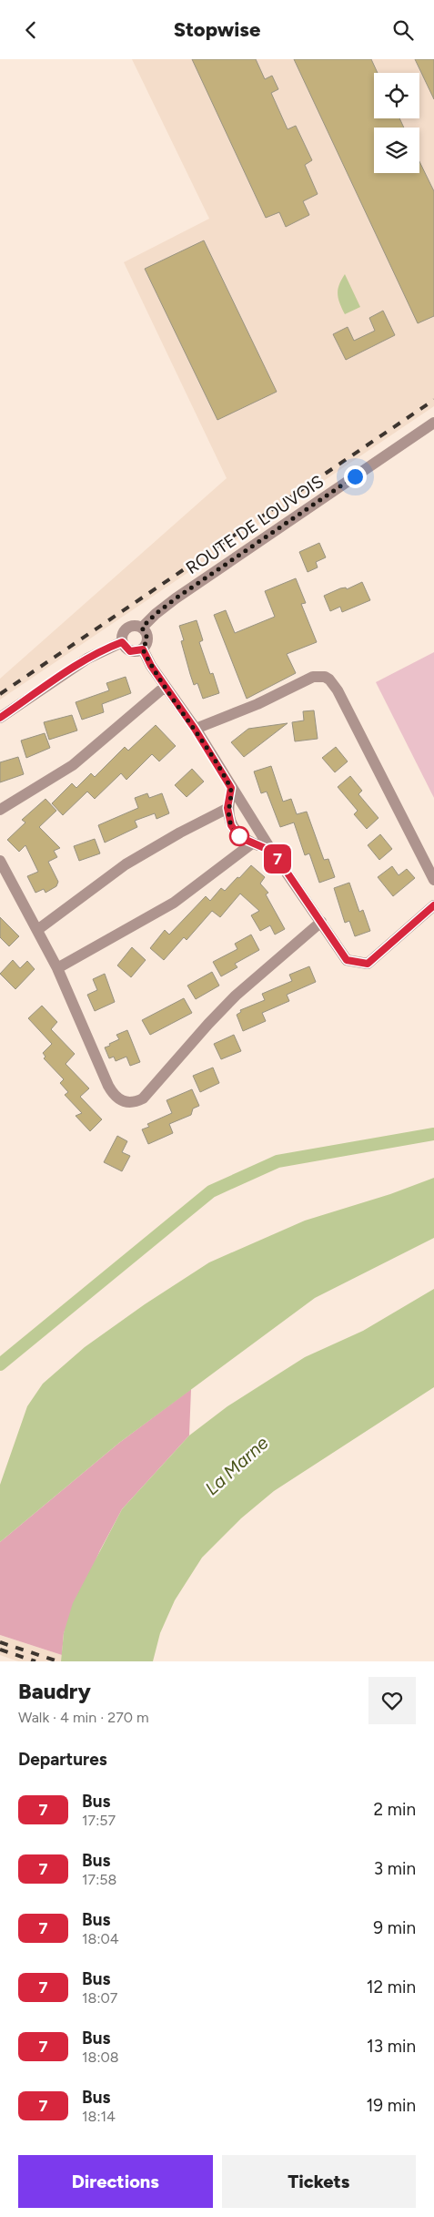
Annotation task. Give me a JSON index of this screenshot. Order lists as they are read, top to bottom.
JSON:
{
  "streets": {
    "street": ["ROUTE DE LOUVOIS"]
  },
  "water": ["La Marne"],
  "lines": ["bus line 7"],
  "page": {
    "header": "Stopwise",
    "on_map": "7",
    "heading": [
      ["Baudry", "Walk · 4 min · 270 m"],
      "Departures"
    ],
    "list": [
      {
        "mark": "7",
        "name": "Bus",
        "note": "17:57",
        "value": "2 min"
      },
      {
        "mark": "7",
        "name": "Bus",
        "note": "17:58",
        "value": "3 min"
      },
      {
        "mark": "7",
        "name": "Bus",
        "note": "18:04",
        "value": "9 min"
      },
      {
        "mark": "7",
        "name": "Bus",
        "note": "18:07",
        "value": "12 min"
      },
      {
        "mark": "7",
        "name": "Bus",
        "note": "18:08",
        "value": "13 min"
      },
      {
        "mark": "7",
        "name": "Bus",
        "note": "18:14",
        "value": "19 min"
      }
    ],
    "buttons": ["Directions", "Tickets"]
  }
}
